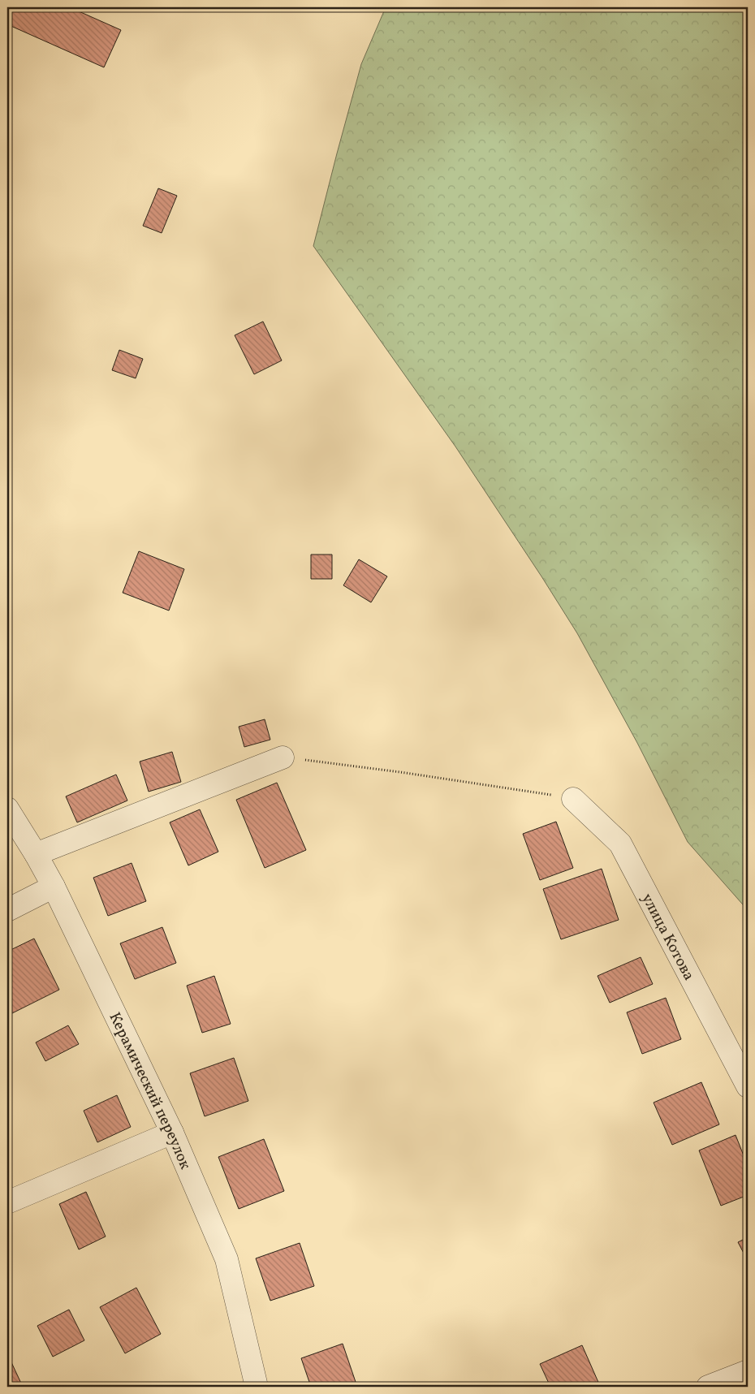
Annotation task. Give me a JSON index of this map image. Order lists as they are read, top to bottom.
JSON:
{
  "streets": {
    "street": ["улица Котова", "Керамический переулок"]
  }
}
